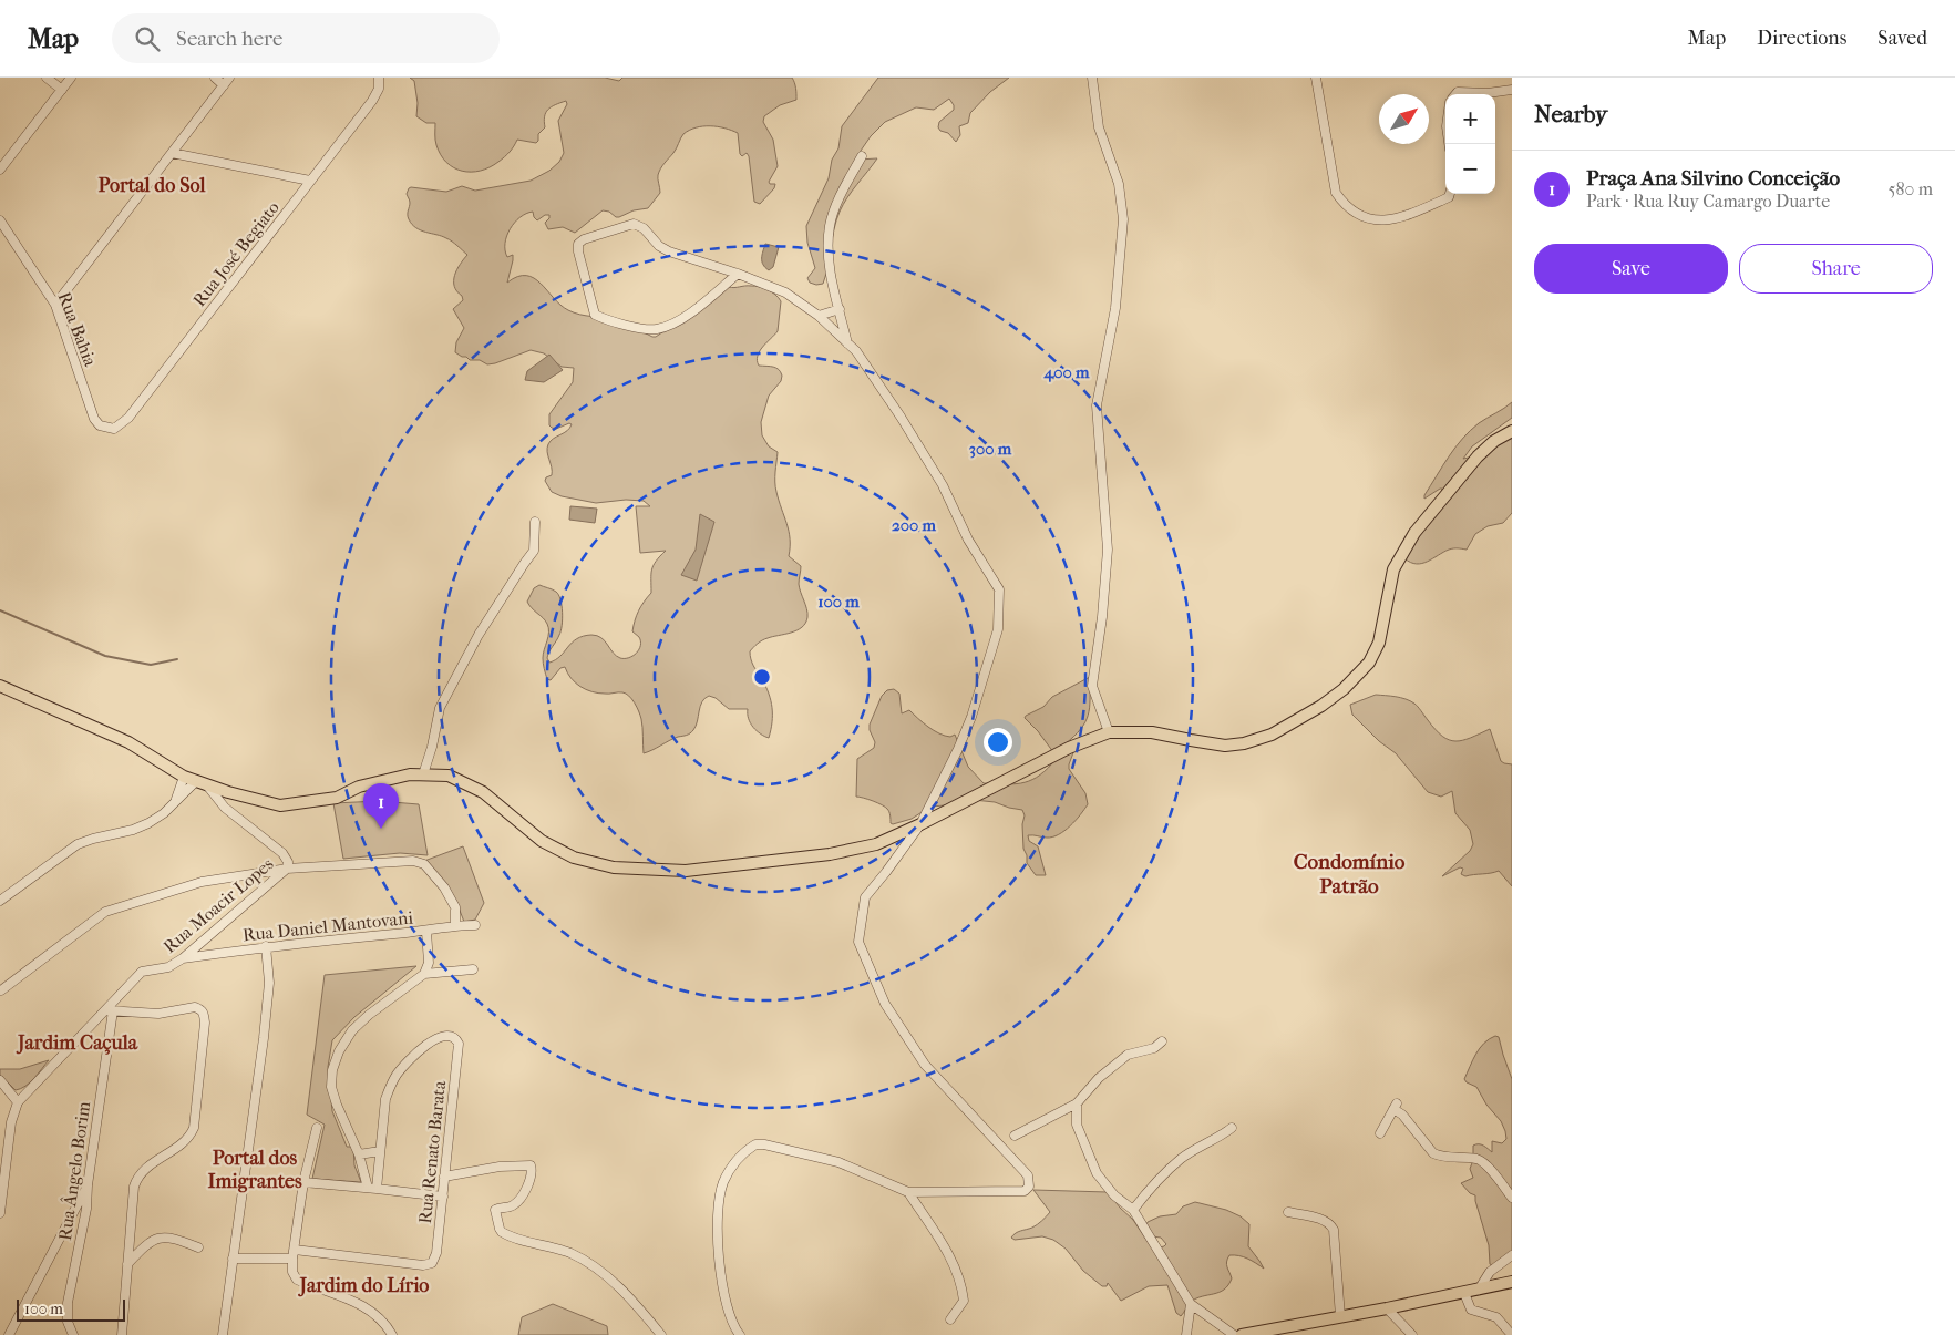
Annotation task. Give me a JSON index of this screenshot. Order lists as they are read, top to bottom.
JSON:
{
  "streets": {
    "street": [
      "Rua José Begiato",
      "Rua Bahia",
      "Rua Moacir Lopes",
      "Rua Daniel Mantovani",
      "Rua Renato Barata",
      "Rua Ângelo Borim"
    ]
  },
  "crossings": [
    ["Rua José Begiato", "Rua Bahia"],
    ["Rua Moacir Lopes", "Rua Daniel Mantovani"],
    ["Rua Moacir Lopes", "Rua Ângelo Borim"]
  ],
  "districts": [
    "Portal do Sol",
    "Condomínio Patrão",
    "Jardim Caçula",
    "Portal dos Imigrantes",
    "Jardim do Lírio"
  ],
  "scale_bar": "100 m",
  "north": "top right",
  "page": {
    "header": "Map",
    "search": "Search here",
    "nav": ["Map", "Directions", "Saved"],
    "heading": "Nearby",
    "map_buttons": ["+", "−"],
    "list": [
      {
        "mark": "1",
        "name": "Praça Ana Silvino Conceição",
        "note": "Park · Rua Ruy Camargo Duarte",
        "value": "580 m"
      }
    ],
    "buttons": ["Save", "Share"],
    "pins": "1",
    "scale": "100 m"
  },
  "rings": [
    "400 m",
    "300 m",
    "200 m",
    "100 m"
  ]
}
